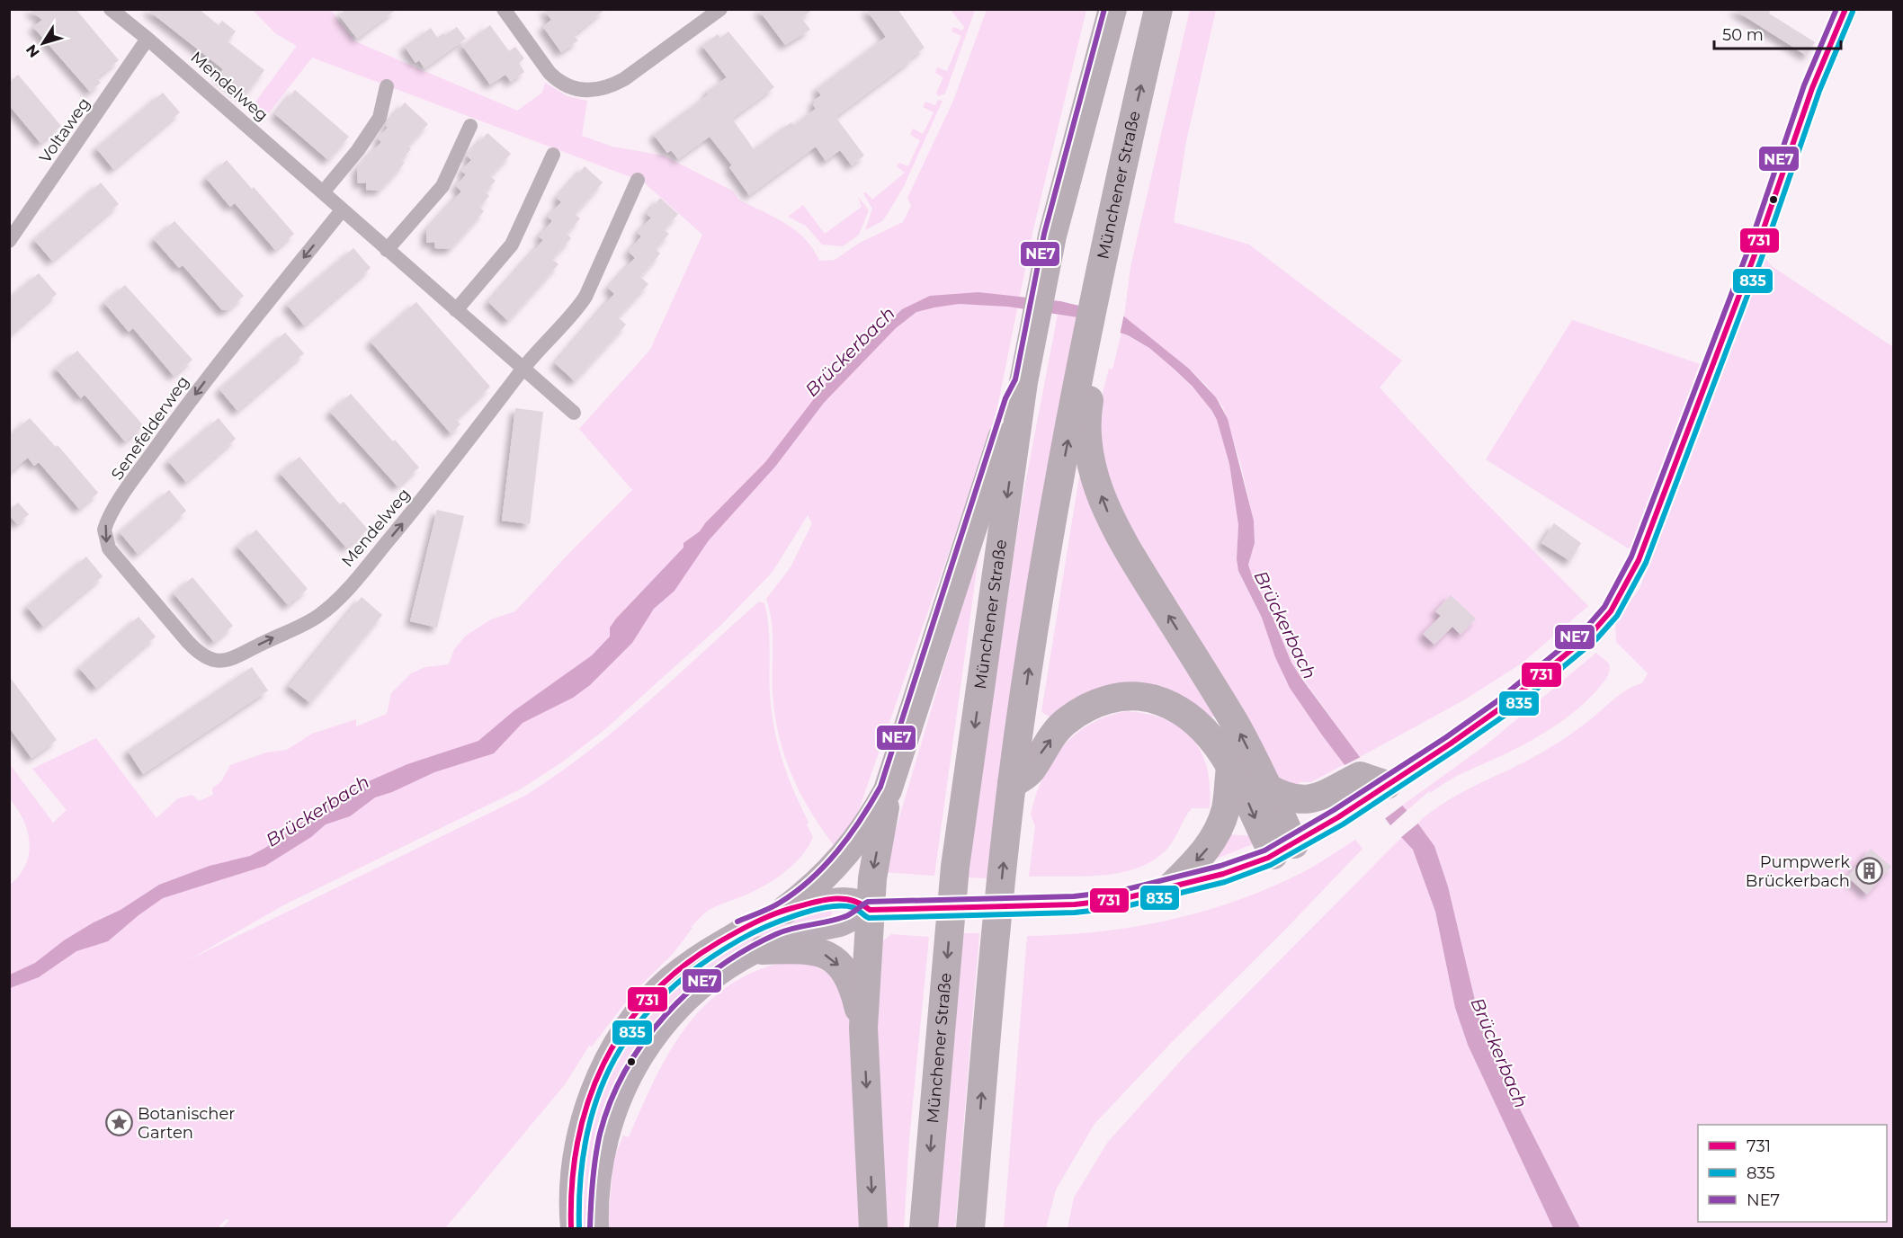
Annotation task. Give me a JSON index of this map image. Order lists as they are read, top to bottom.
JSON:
{
  "streets": {
    "highway": ["Münchener Straße"],
    "street": ["Mendelweg", "Voltaweg", "Senefelderweg"]
  },
  "crossings": [
    ["Mendelweg", "Voltaweg"],
    ["Mendelweg", "Senefelderweg"]
  ],
  "one_way": ["Senefelderweg"],
  "water": ["Brückerbach"],
  "places": {
    "building": ["Pumpwerk Brückerbach"],
    "place": ["Botanischer Garten"]
  },
  "lines": ["transit line 731", "transit line NE7", "transit line 835"],
  "legend": ["731", "835", "NE7"],
  "scale_bar": "50 m",
  "north": "bottom left"
}
